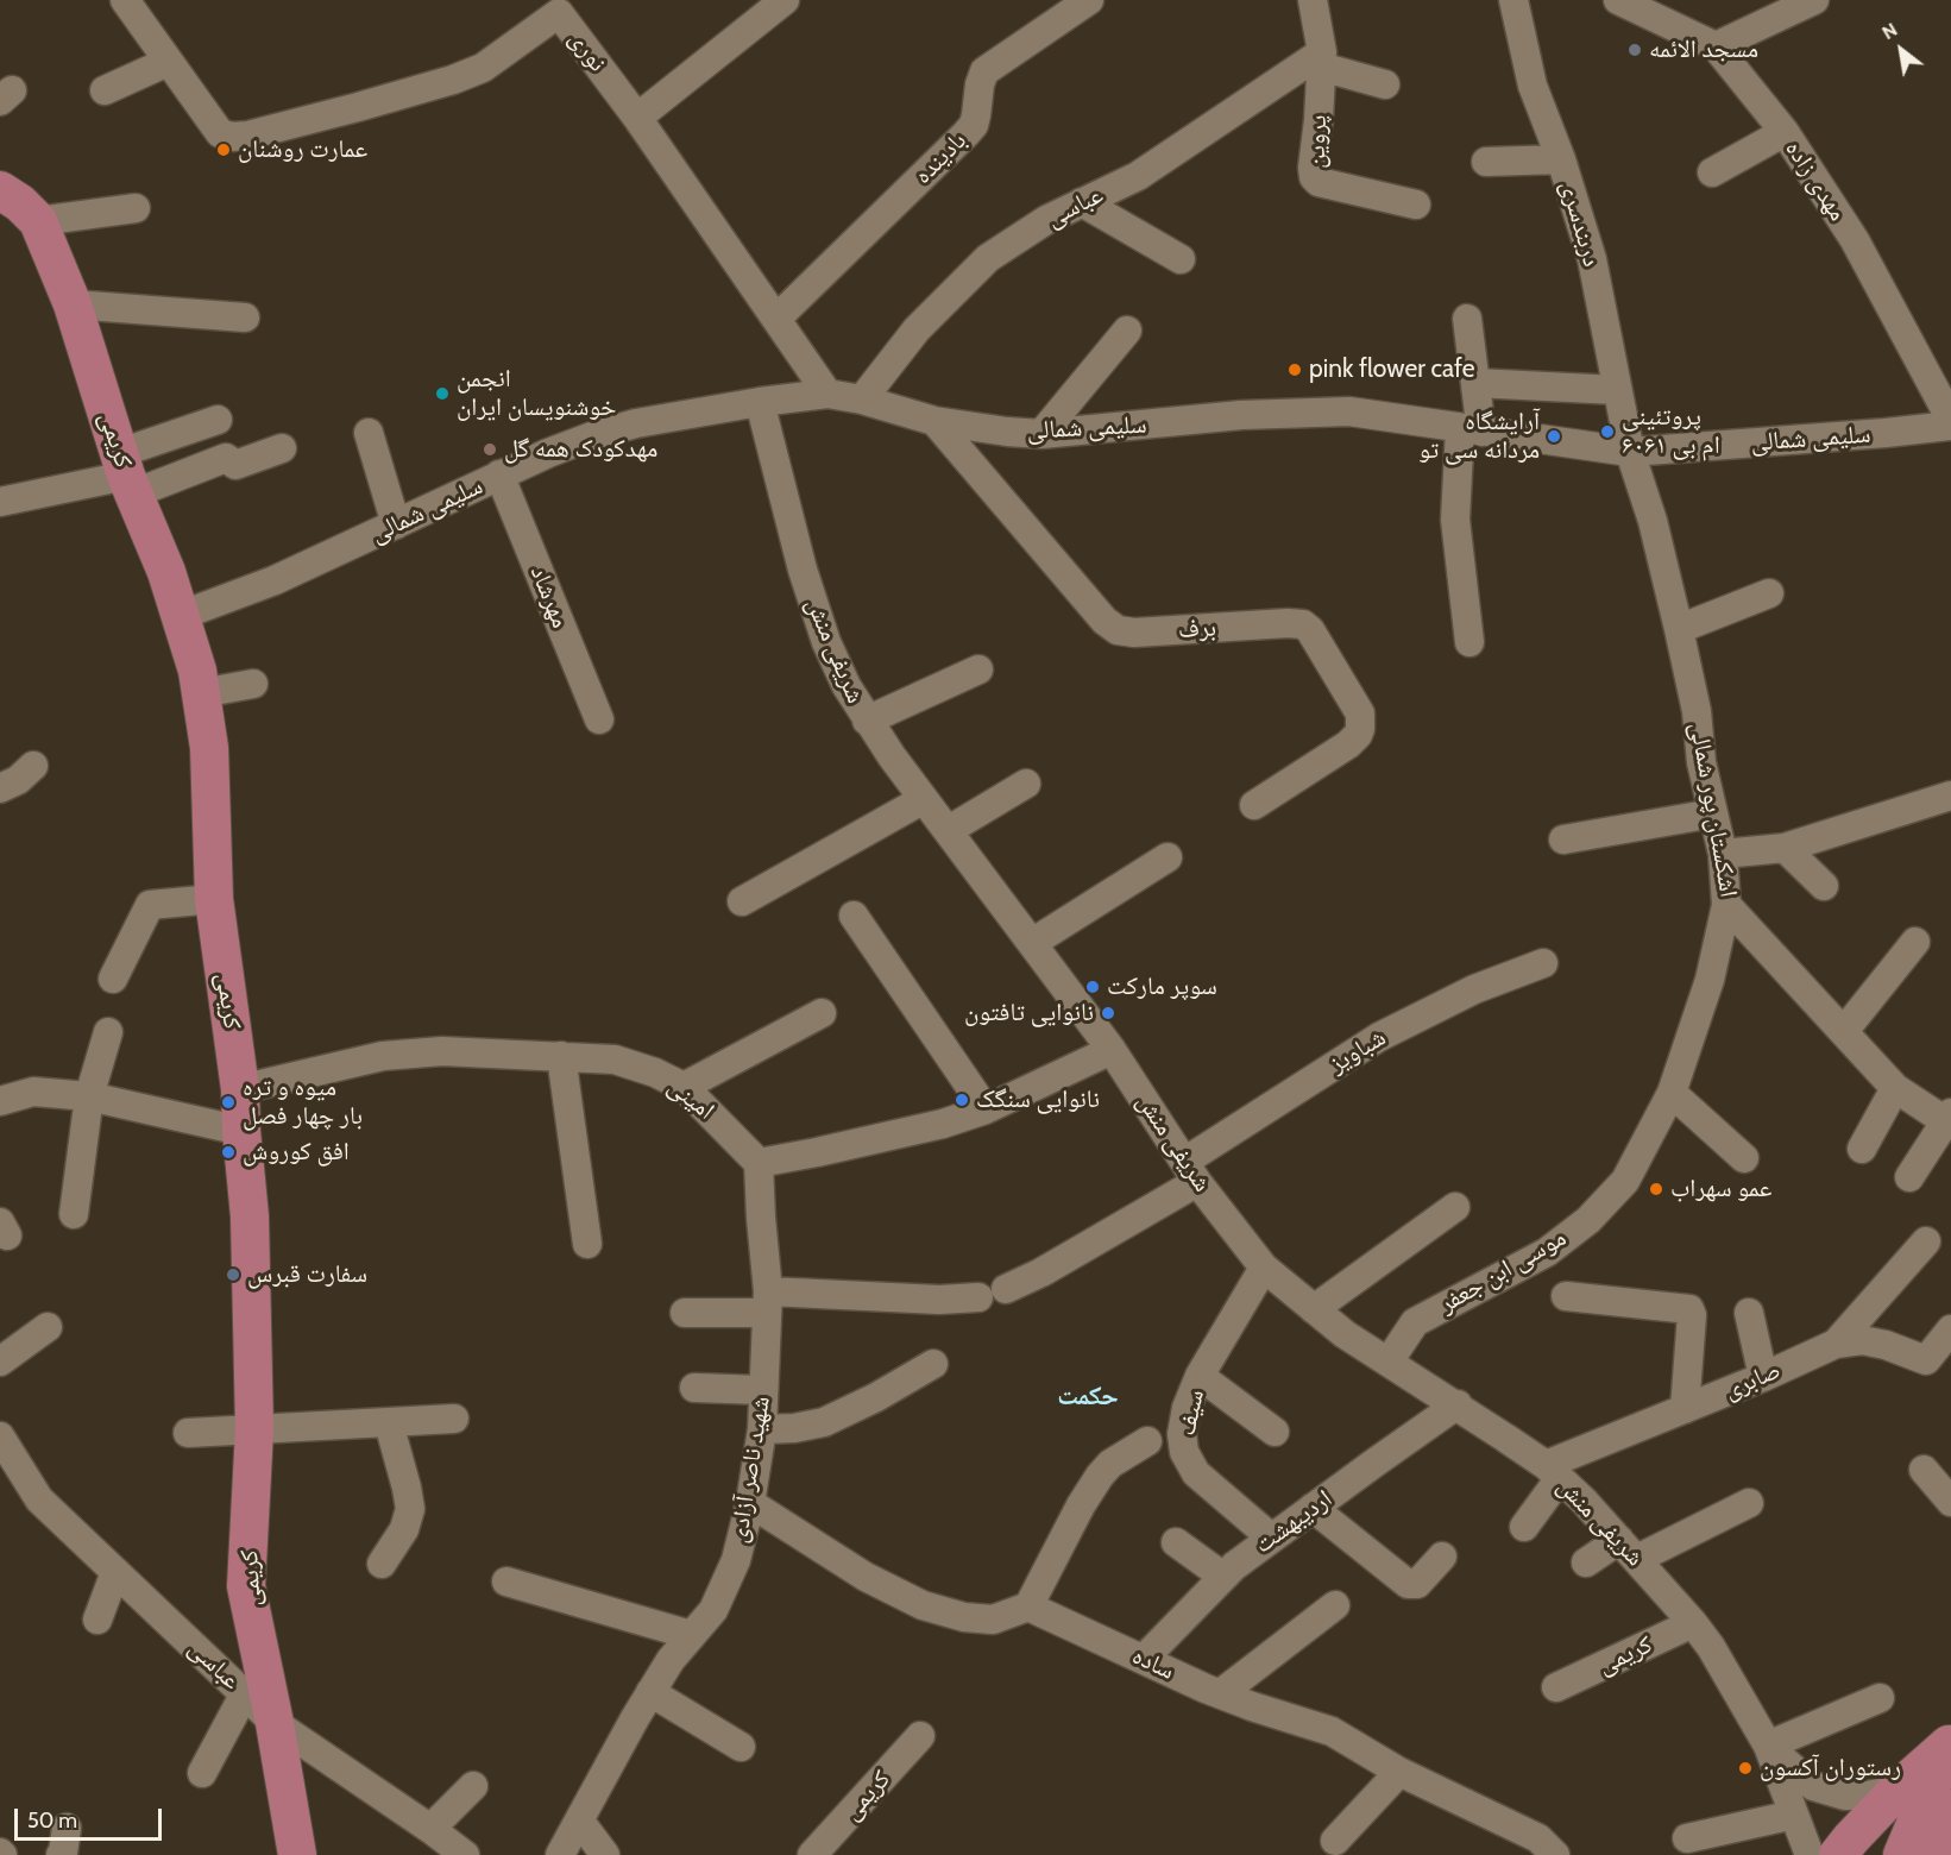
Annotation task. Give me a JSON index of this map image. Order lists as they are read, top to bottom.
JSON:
{
  "streets": {
    "main road": ["کریمی"],
    "street": [
      "نوری",
      "پروین",
      "بادینده",
      "مهدی زاده",
      "عباسی",
      "دربندسری",
      "سلیمی شمالی",
      "مهرشاد",
      "برف",
      "شریفی منش",
      "اشکستان پور شمالی",
      "شباویز",
      "امینی",
      "موسی ابن جعفر",
      "صابری",
      "سیف",
      "شهید ناصر آزادی",
      "اردیبهشت",
      "ساده"
    ]
  },
  "crossings": [
    ["نوری", "بادینده"],
    ["نوری", "سلیمی شمالی"],
    ["پروین", "عباسی"],
    ["عباسی", "سلیمی شمالی"],
    ["عباسی", "کریمی"],
    ["دربندسری", "سلیمی شمالی"],
    ["دربندسری", "اشکستان پور شمالی"],
    ["سلیمی شمالی", "کریمی"],
    ["سلیمی شمالی", "مهرشاد"],
    ["سلیمی شمالی", "برف"],
    ["سلیمی شمالی", "شریفی منش"],
    ["سلیمی شمالی", "اشکستان پور شمالی"],
    ["کریمی", "شریفی منش"],
    ["کریمی", "امینی"],
    ["شریفی منش", "شباویز"],
    ["شریفی منش", "موسی ابن جعفر"],
    ["شریفی منش", "صابری"],
    ["شریفی منش", "سیف"],
    ["شریفی منش", "اردیبهشت"],
    ["اشکستان پور شمالی", "موسی ابن جعفر"],
    ["شباویز", "شهید ناصر آزادی"],
    ["امینی", "شهید ناصر آزادی"],
    ["سیف", "اردیبهشت"],
    ["اردیبهشت", "ساده"]
  ],
  "districts": ["حکمت"],
  "places": [
    "مسجد الائمه",
    "عمارت روشنان",
    "pink flower cafe",
    "انجمن خوشنویسان ایران",
    "پروتئینی ام بی ۶۰۶۱",
    "آرایشگاه مردانه سی تو",
    "مهدکودک همه گل",
    "سوپر مارکت",
    "نانوایی تافتون",
    "نانوایی سنگک",
    "میوه و تره بار چهار فصل",
    "افق کوروش",
    "عمو سهراب",
    "سفارت قبرس",
    "رستوران آکسون"
  ],
  "scale_bar": "50 m",
  "north": "top left"
}
